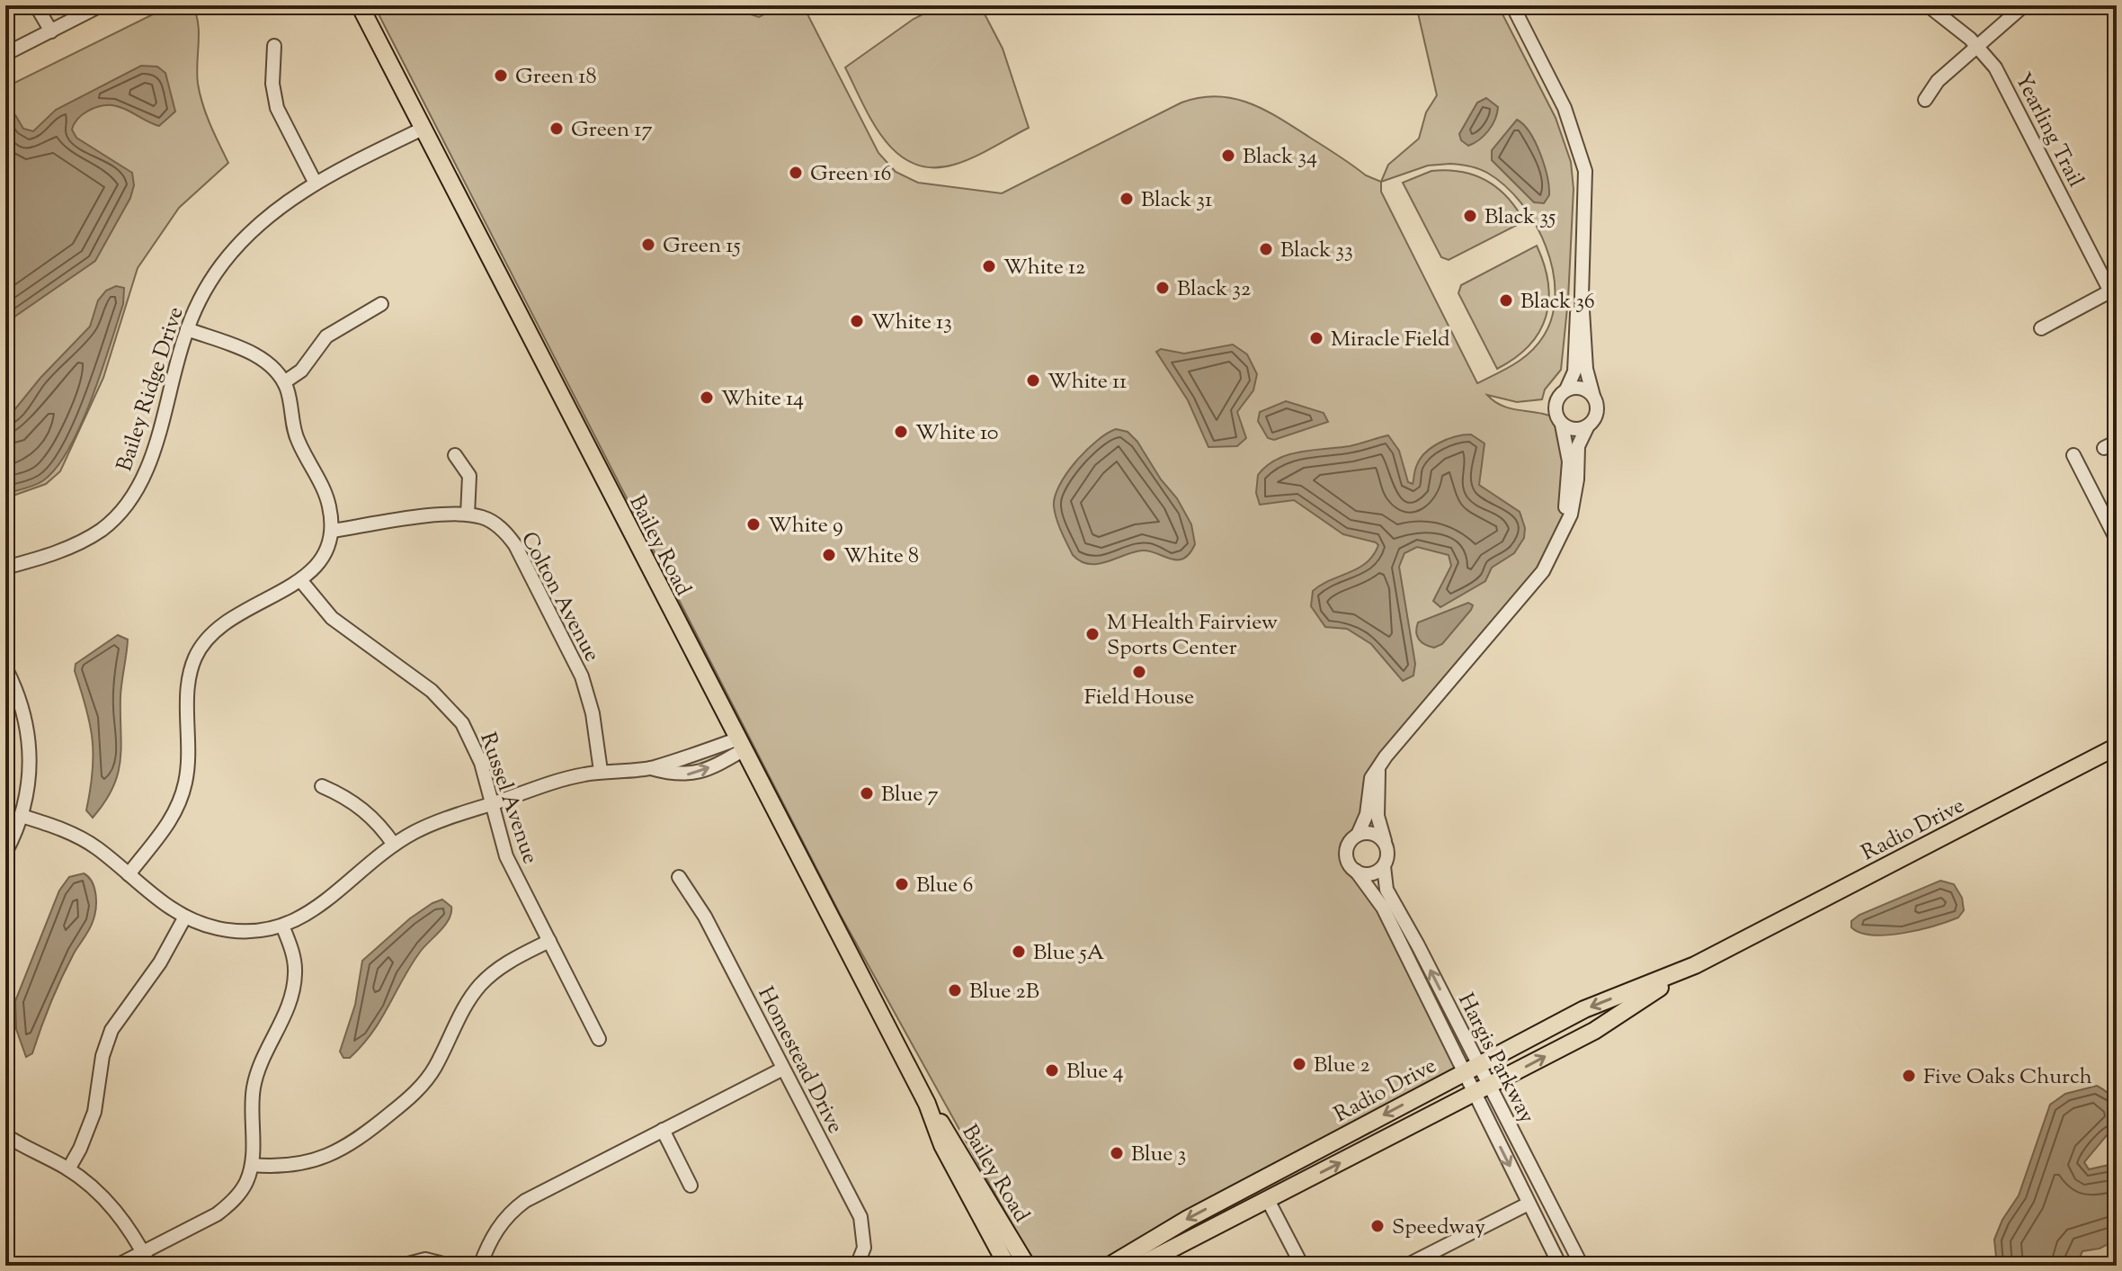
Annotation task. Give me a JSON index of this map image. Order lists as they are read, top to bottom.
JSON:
{
  "streets": {
    "main road": ["Bailey Road", "Radio Drive"],
    "street": [
      "Yearling Trail",
      "Bailey Ridge Drive",
      "Colton Avenue",
      "Russel Avenue",
      "Hargis Parkway",
      "Homestead Drive"
    ]
  },
  "crossings": [
    ["Bailey Ridge Drive", "Bailey Road"],
    ["Radio Drive", "Hargis Parkway"]
  ],
  "places": [
    "Green 18",
    "Green 17",
    "Black 34",
    "Green 16",
    "Black 31",
    "Black 35",
    "Green 15",
    "Black 33",
    "White 12",
    "Black 32",
    "Black 36",
    "White 13",
    "Miracle Field",
    "White 11",
    "White 14",
    "White 10",
    "White 9",
    "White 8",
    "M Health Fairview Sports Center",
    "Field House",
    "Blue 7",
    "Blue 6",
    "Blue 5A",
    "Blue 2B",
    "Blue 2",
    "Blue 4",
    "Five Oaks Church",
    "Blue 3",
    "Speedway"
  ]
}
